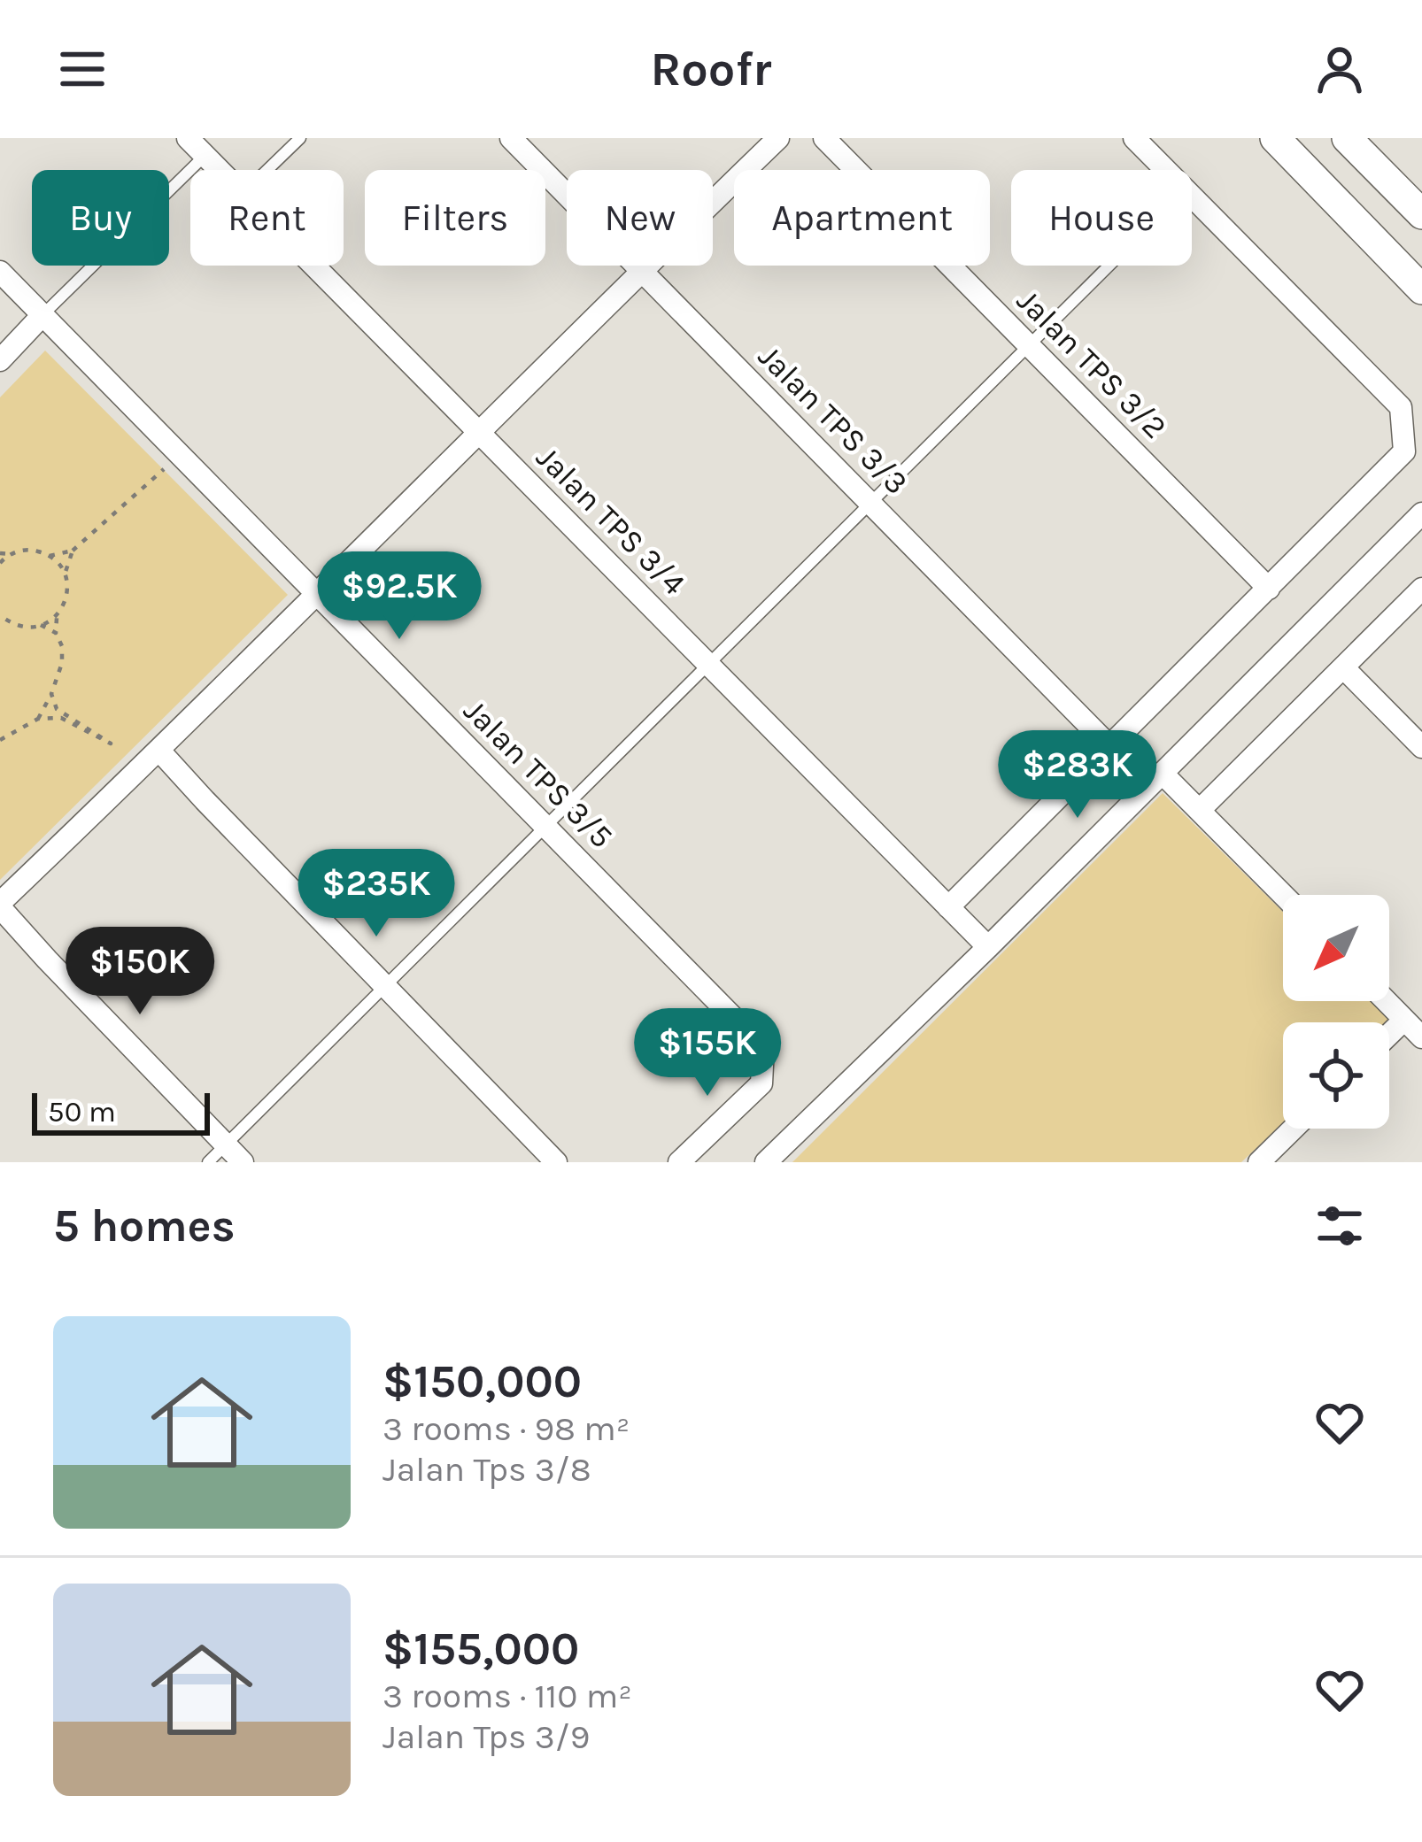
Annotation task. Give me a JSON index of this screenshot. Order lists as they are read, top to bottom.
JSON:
{
  "streets": {
    "street": [
      "Jalan TPS 3/2",
      "Jalan TPS 3/3",
      "Jalan TPS 3/4",
      "Jalan TPS 3/5"
    ]
  },
  "scale_bar": "50 m",
  "north": "bottom left",
  "page": {
    "header": "Roofr",
    "chip": [
      "Buy",
      "Rent",
      "Filters",
      "New",
      "Apartment",
      "House"
    ],
    "price": [
      "$92.5K",
      "$283K",
      "$235K",
      "$150K",
      "$155K"
    ],
    "scale": "50 m",
    "heading": "5 homes",
    "list": [
      {
        "name": "$150,000",
        "note": "3 rooms · 98 m² · Jalan Tps 3/8"
      },
      {
        "name": "$155,000",
        "note": "3 rooms · 110 m² · Jalan Tps 3/9"
      }
    ]
  }
}
